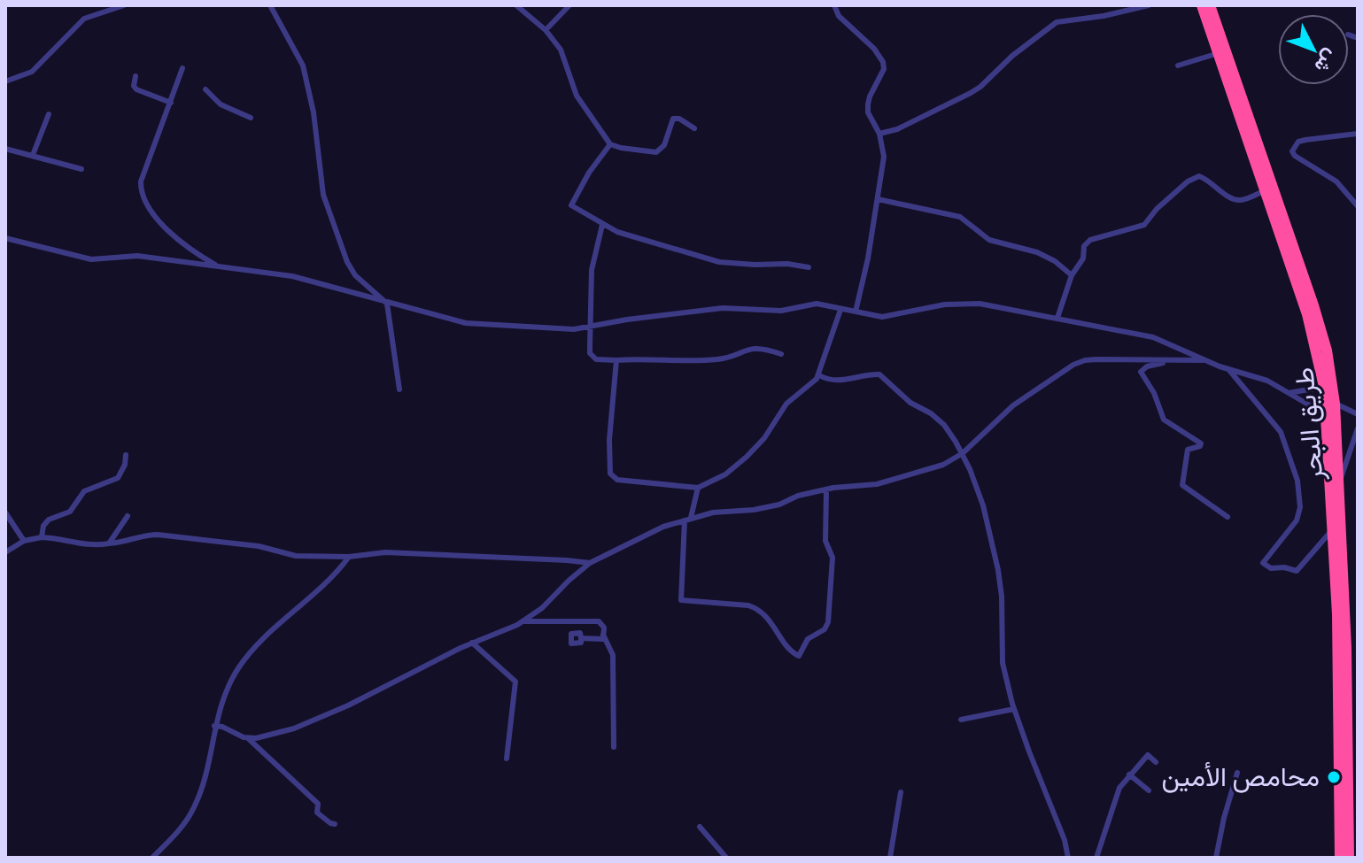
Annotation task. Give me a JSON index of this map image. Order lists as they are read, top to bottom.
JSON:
{
  "streets": {
    "highway": ["طريق البحر"]
  },
  "places": ["محامص الأمين"],
  "north": "bottom right"
}
